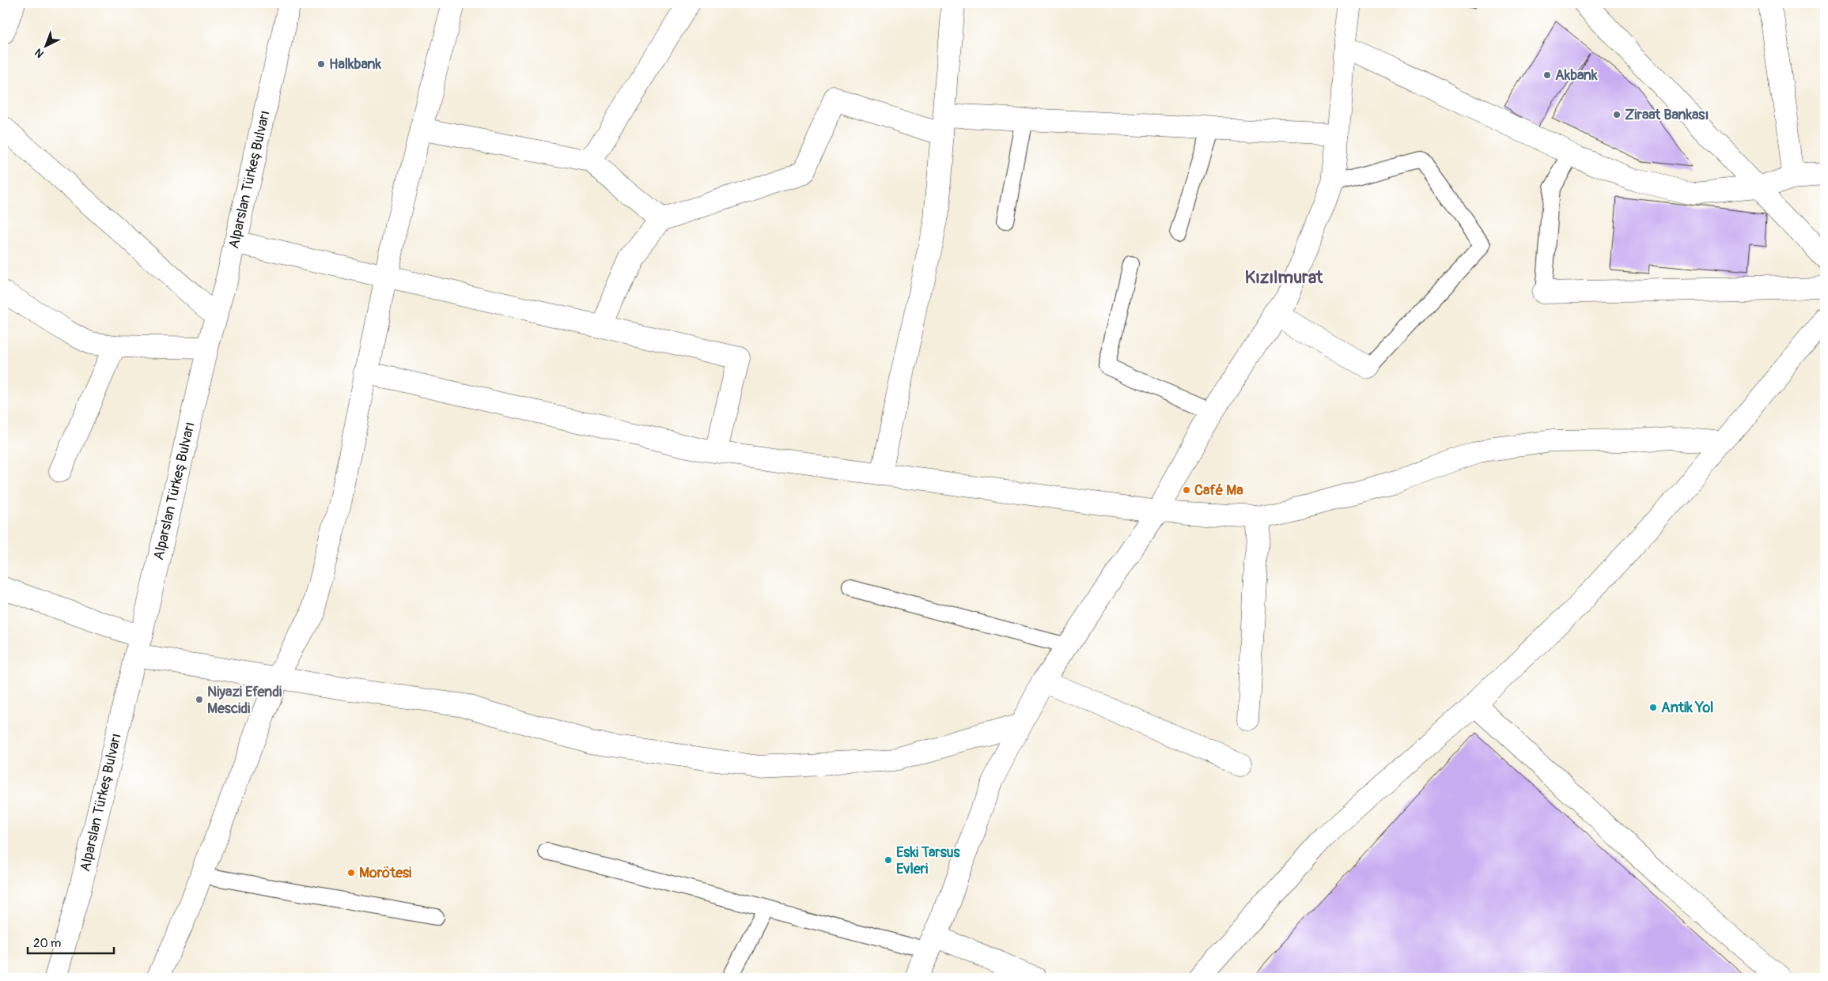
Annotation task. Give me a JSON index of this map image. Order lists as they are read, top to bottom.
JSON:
{
  "streets": {
    "street": ["Alparslan Türkeş Bulvarı"]
  },
  "districts": ["Kızılmurat"],
  "places": [
    "Halkbank",
    "Akbank",
    "Ziraat Bankası",
    "Café Ma",
    "Niyazi Efendi Mescidi",
    "Antik Yol",
    "Eski Tarsus Evleri",
    "Morötesi"
  ],
  "scale_bar": "20 m",
  "north": "bottom left"
}
